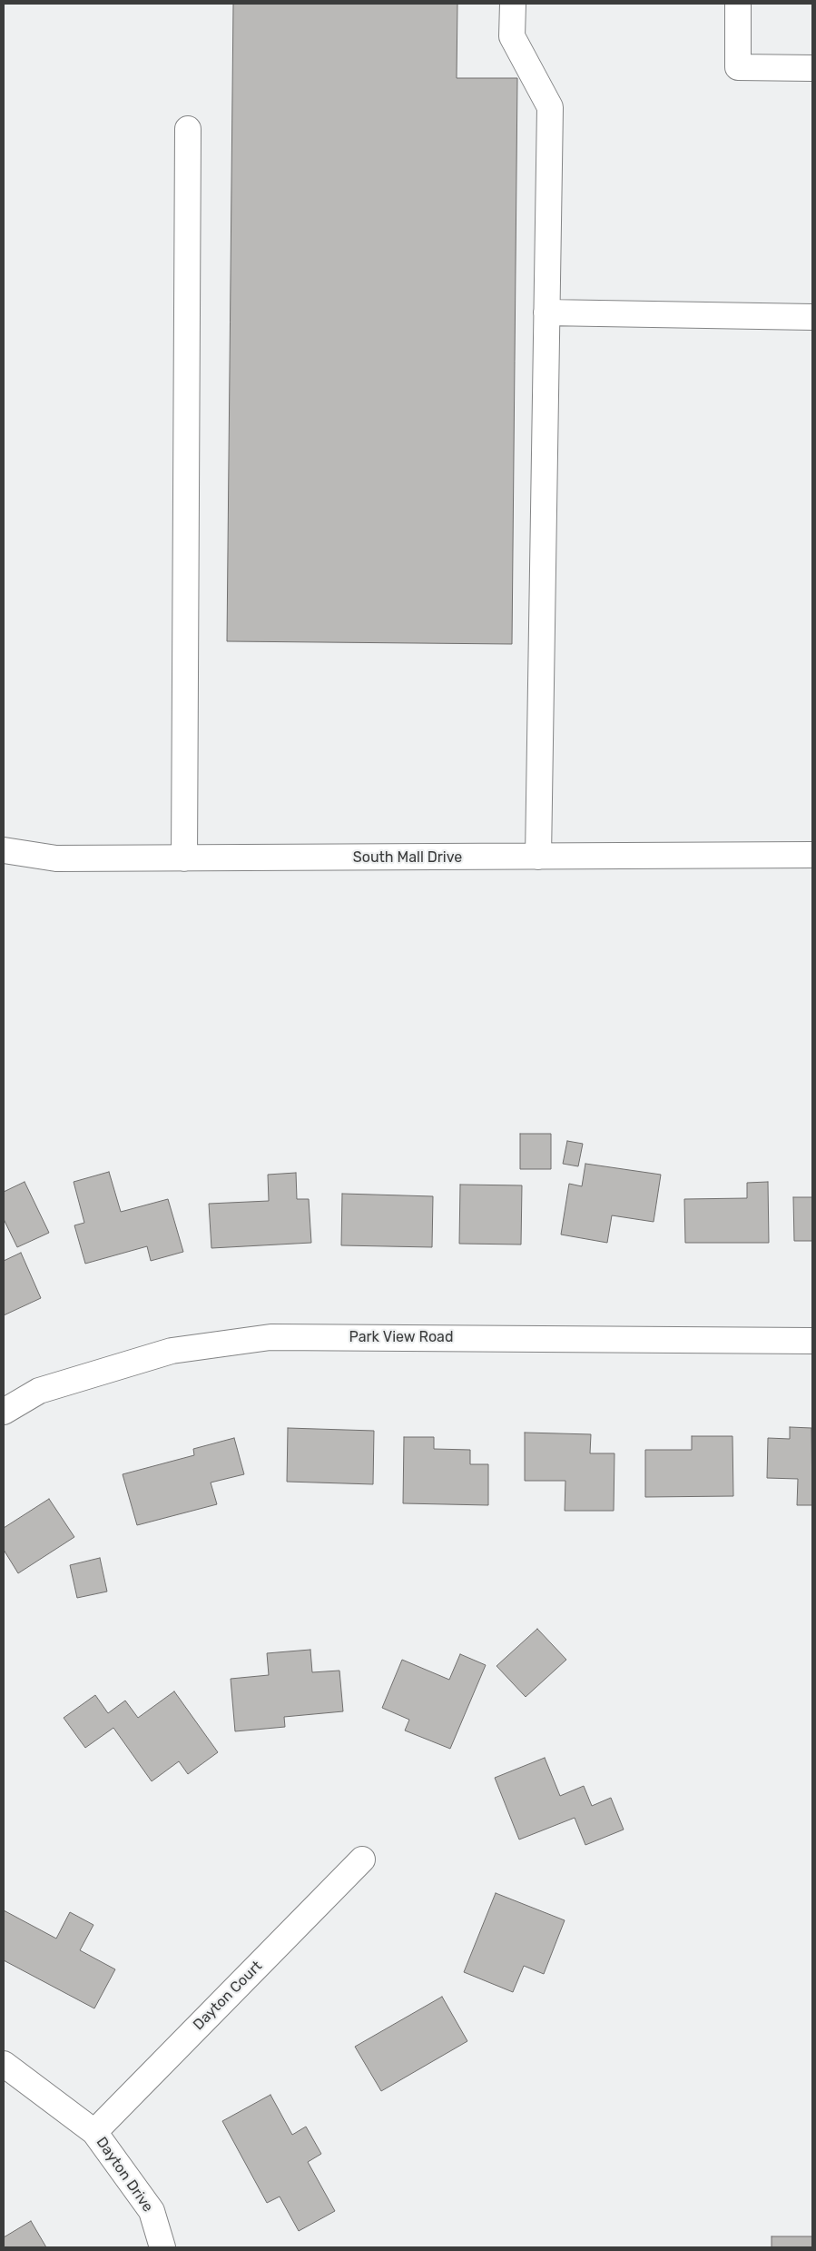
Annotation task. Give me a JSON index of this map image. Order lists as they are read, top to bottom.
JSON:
{
  "streets": {
    "street": [
      "South Mall Drive",
      "Park View Road",
      "Dayton Court",
      "Dayton Drive"
    ]
  },
  "crossings": [
    ["Dayton Court", "Dayton Drive"]
  ]
}
